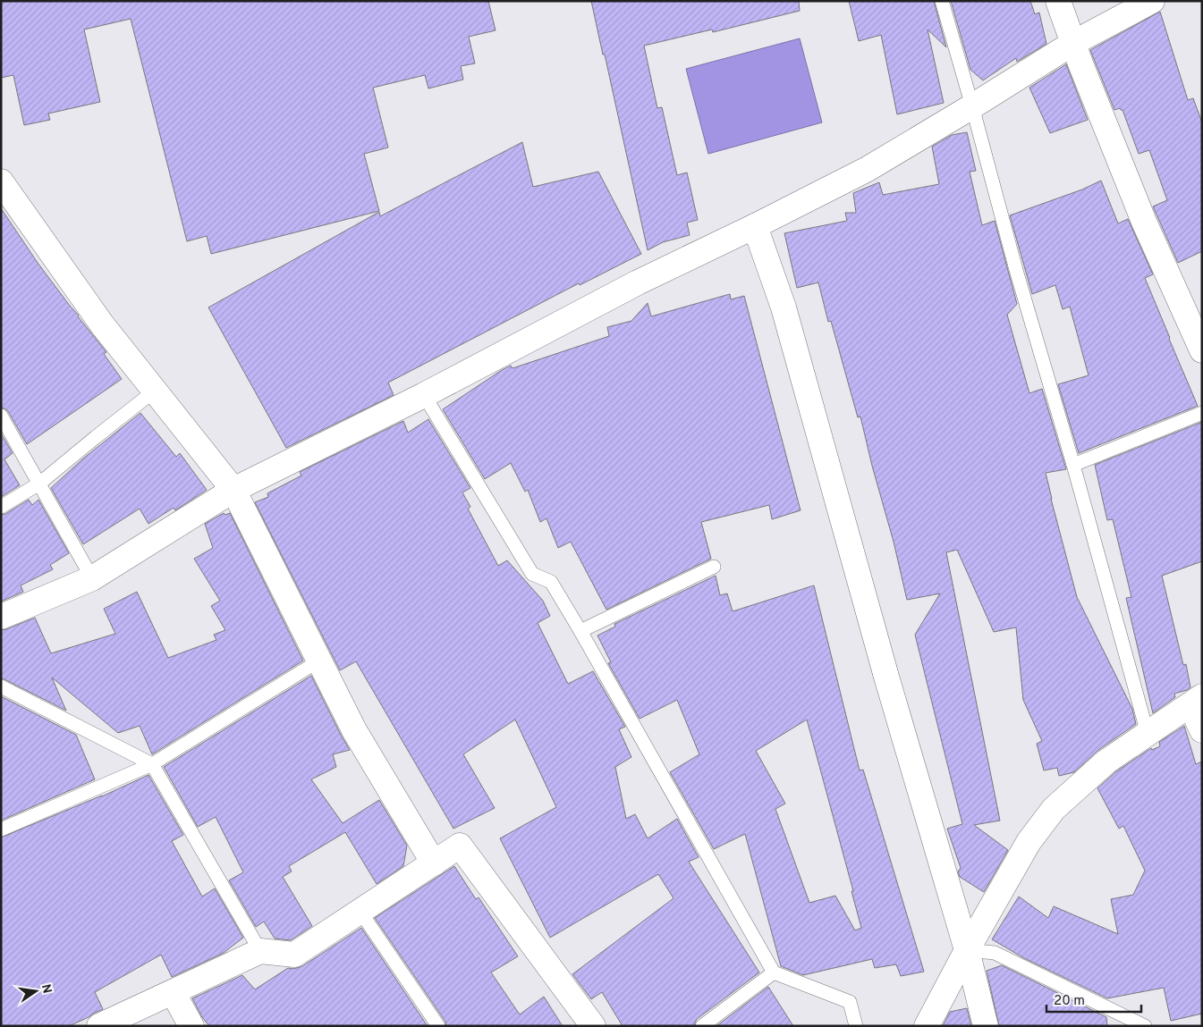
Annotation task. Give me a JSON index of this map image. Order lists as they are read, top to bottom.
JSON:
{
  "scale_bar": "20 m",
  "north": "right"
}
